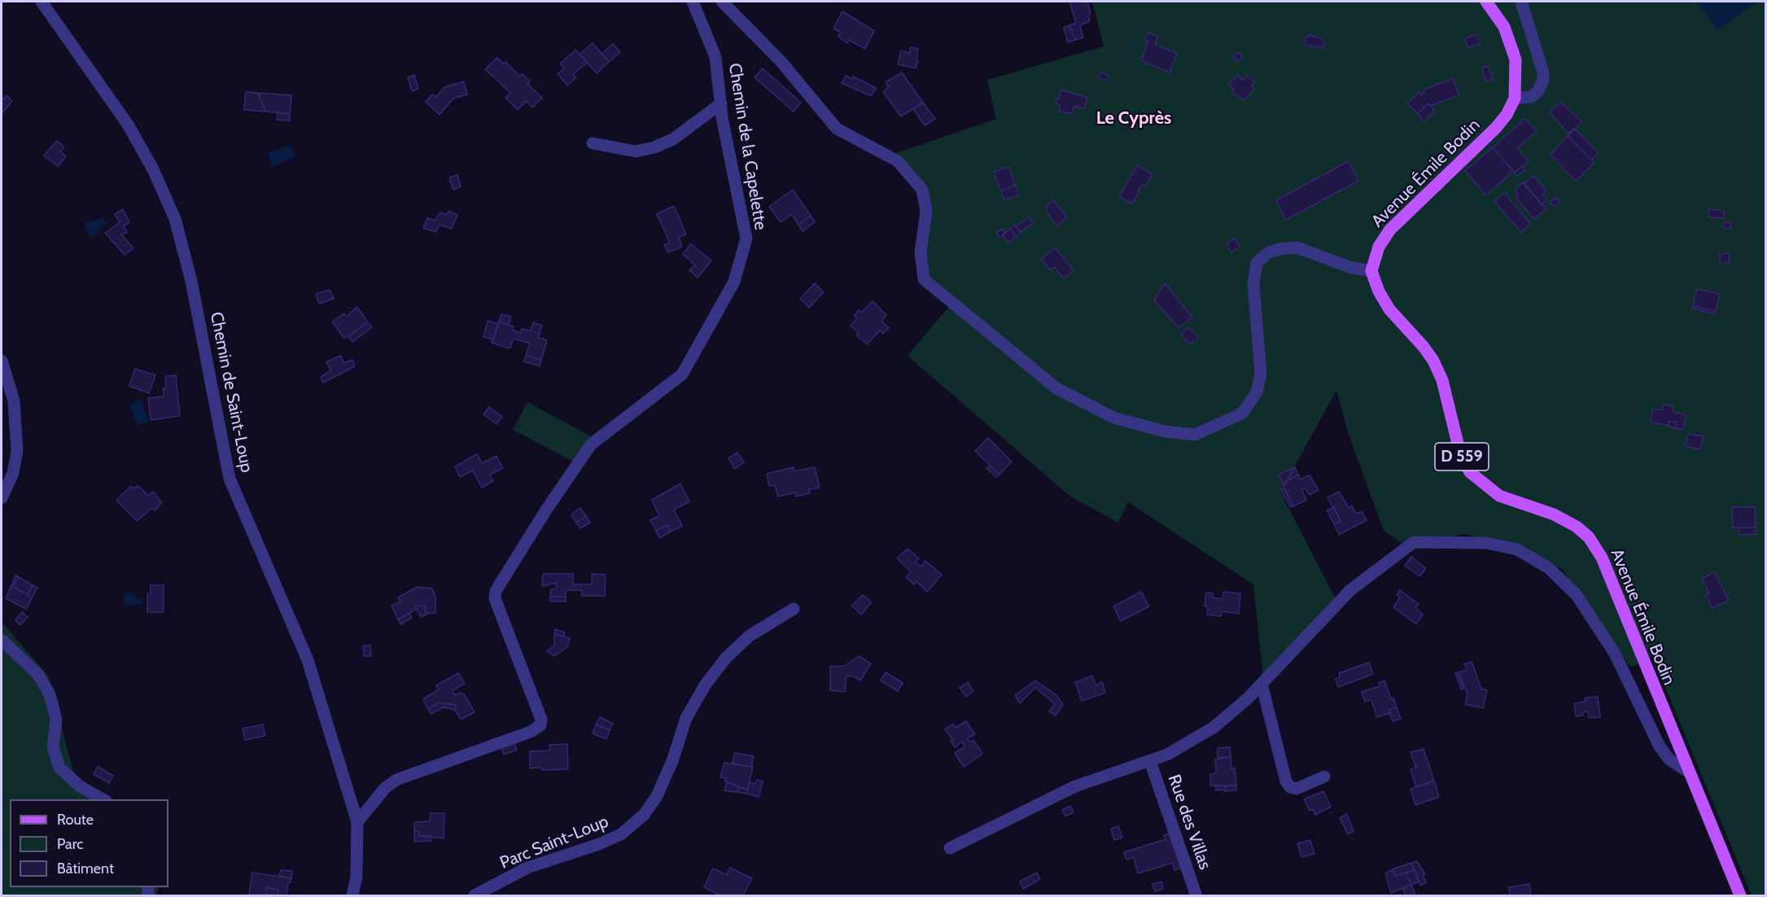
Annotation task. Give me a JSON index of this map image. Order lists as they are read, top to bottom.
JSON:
{
  "streets": {
    "main road": ["Avenue Émile Bodin", "D 559"],
    "street": [
      "Chemin de la Capelette",
      "Chemin de Saint-Loup",
      "Rue des Villas",
      "Parc Saint-Loup"
    ]
  },
  "crossings": [
    ["Chemin de la Capelette", "Chemin de Saint-Loup"]
  ],
  "districts": ["Le Cyprès"],
  "legend": ["Route", "Parc", "Bâtiment"]
}
